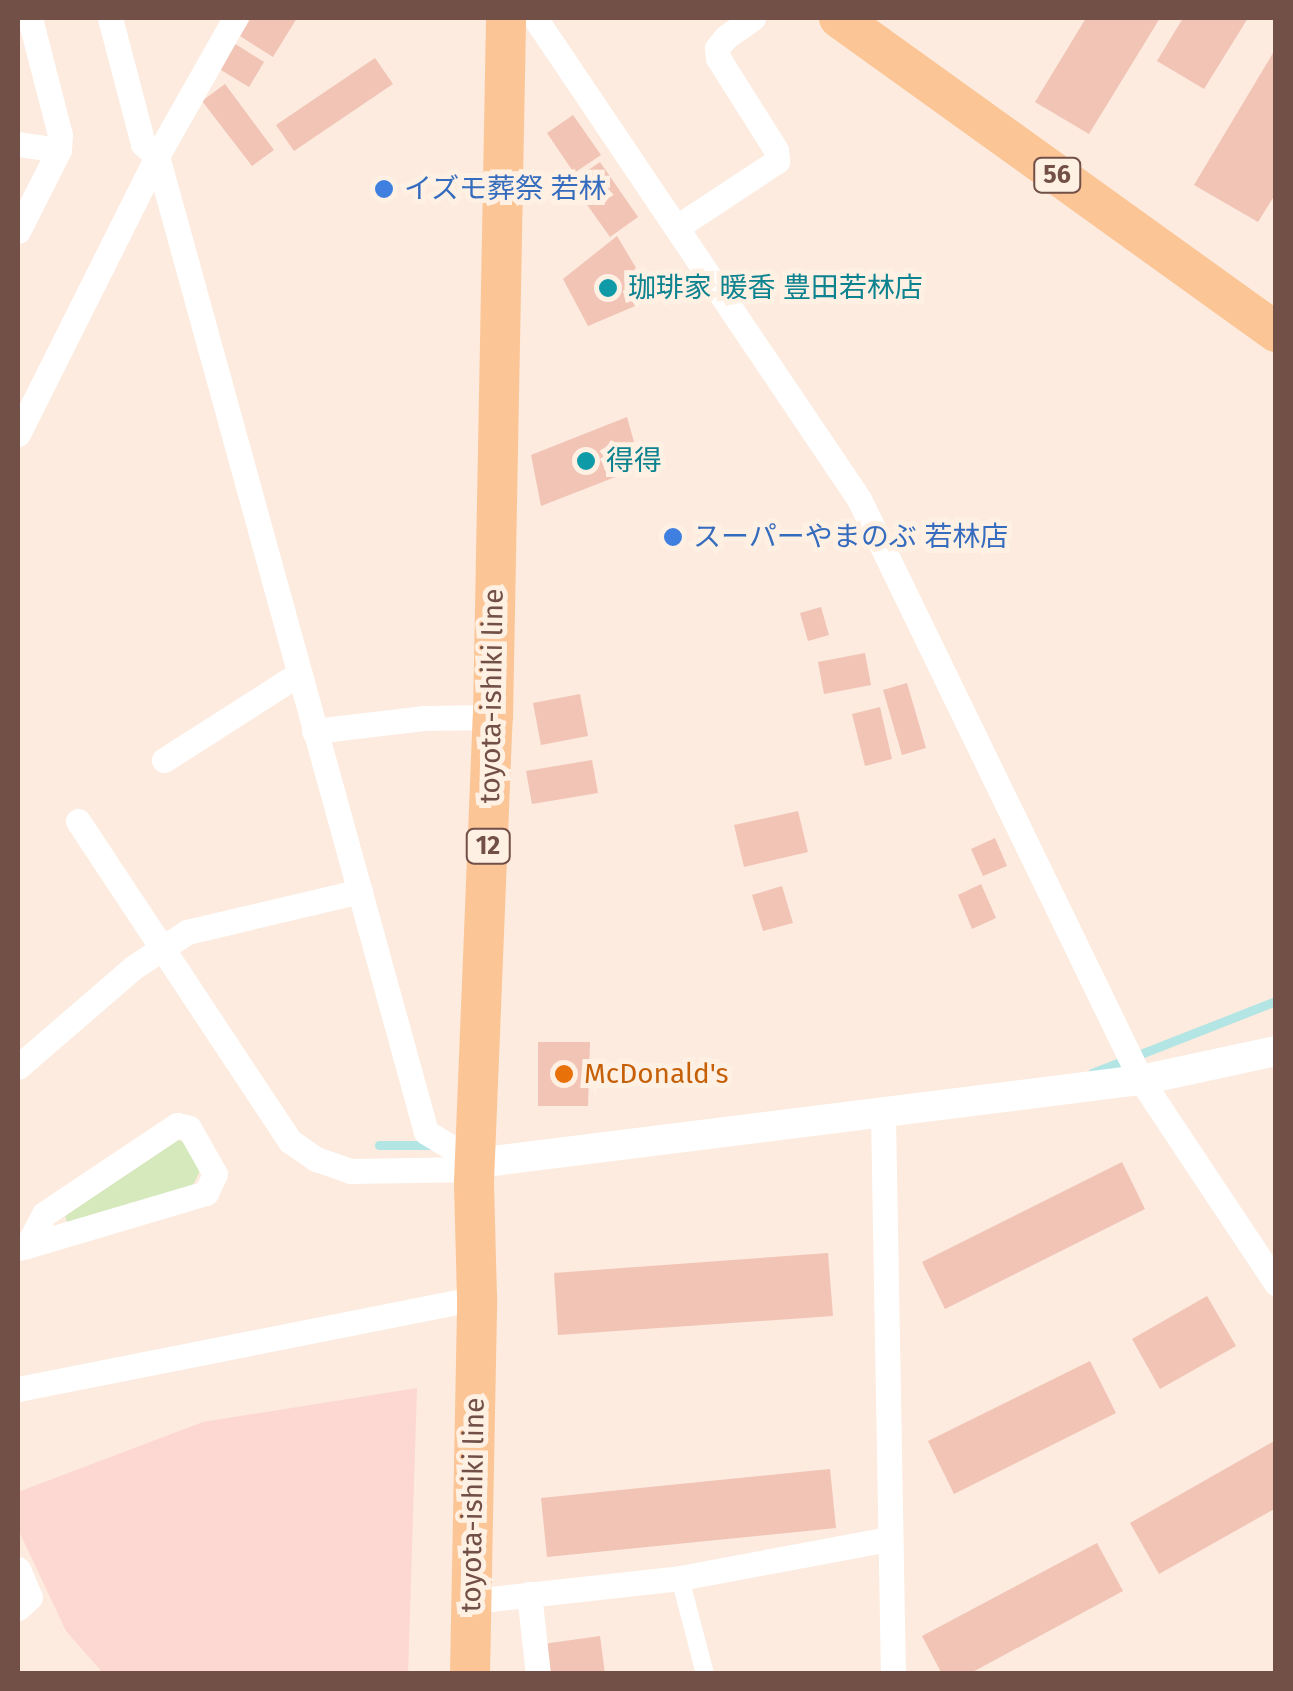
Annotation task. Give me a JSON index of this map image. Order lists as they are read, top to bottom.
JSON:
{
  "streets": {
    "main road": ["56", "toyota-ishiki line", "12"]
  },
  "places": [
    "イズモ葬祭 若林",
    "珈琲家 暖香 豊田若林店",
    "得得",
    "スーパーやまのぶ 若林店",
    "McDonald's"
  ]
}
